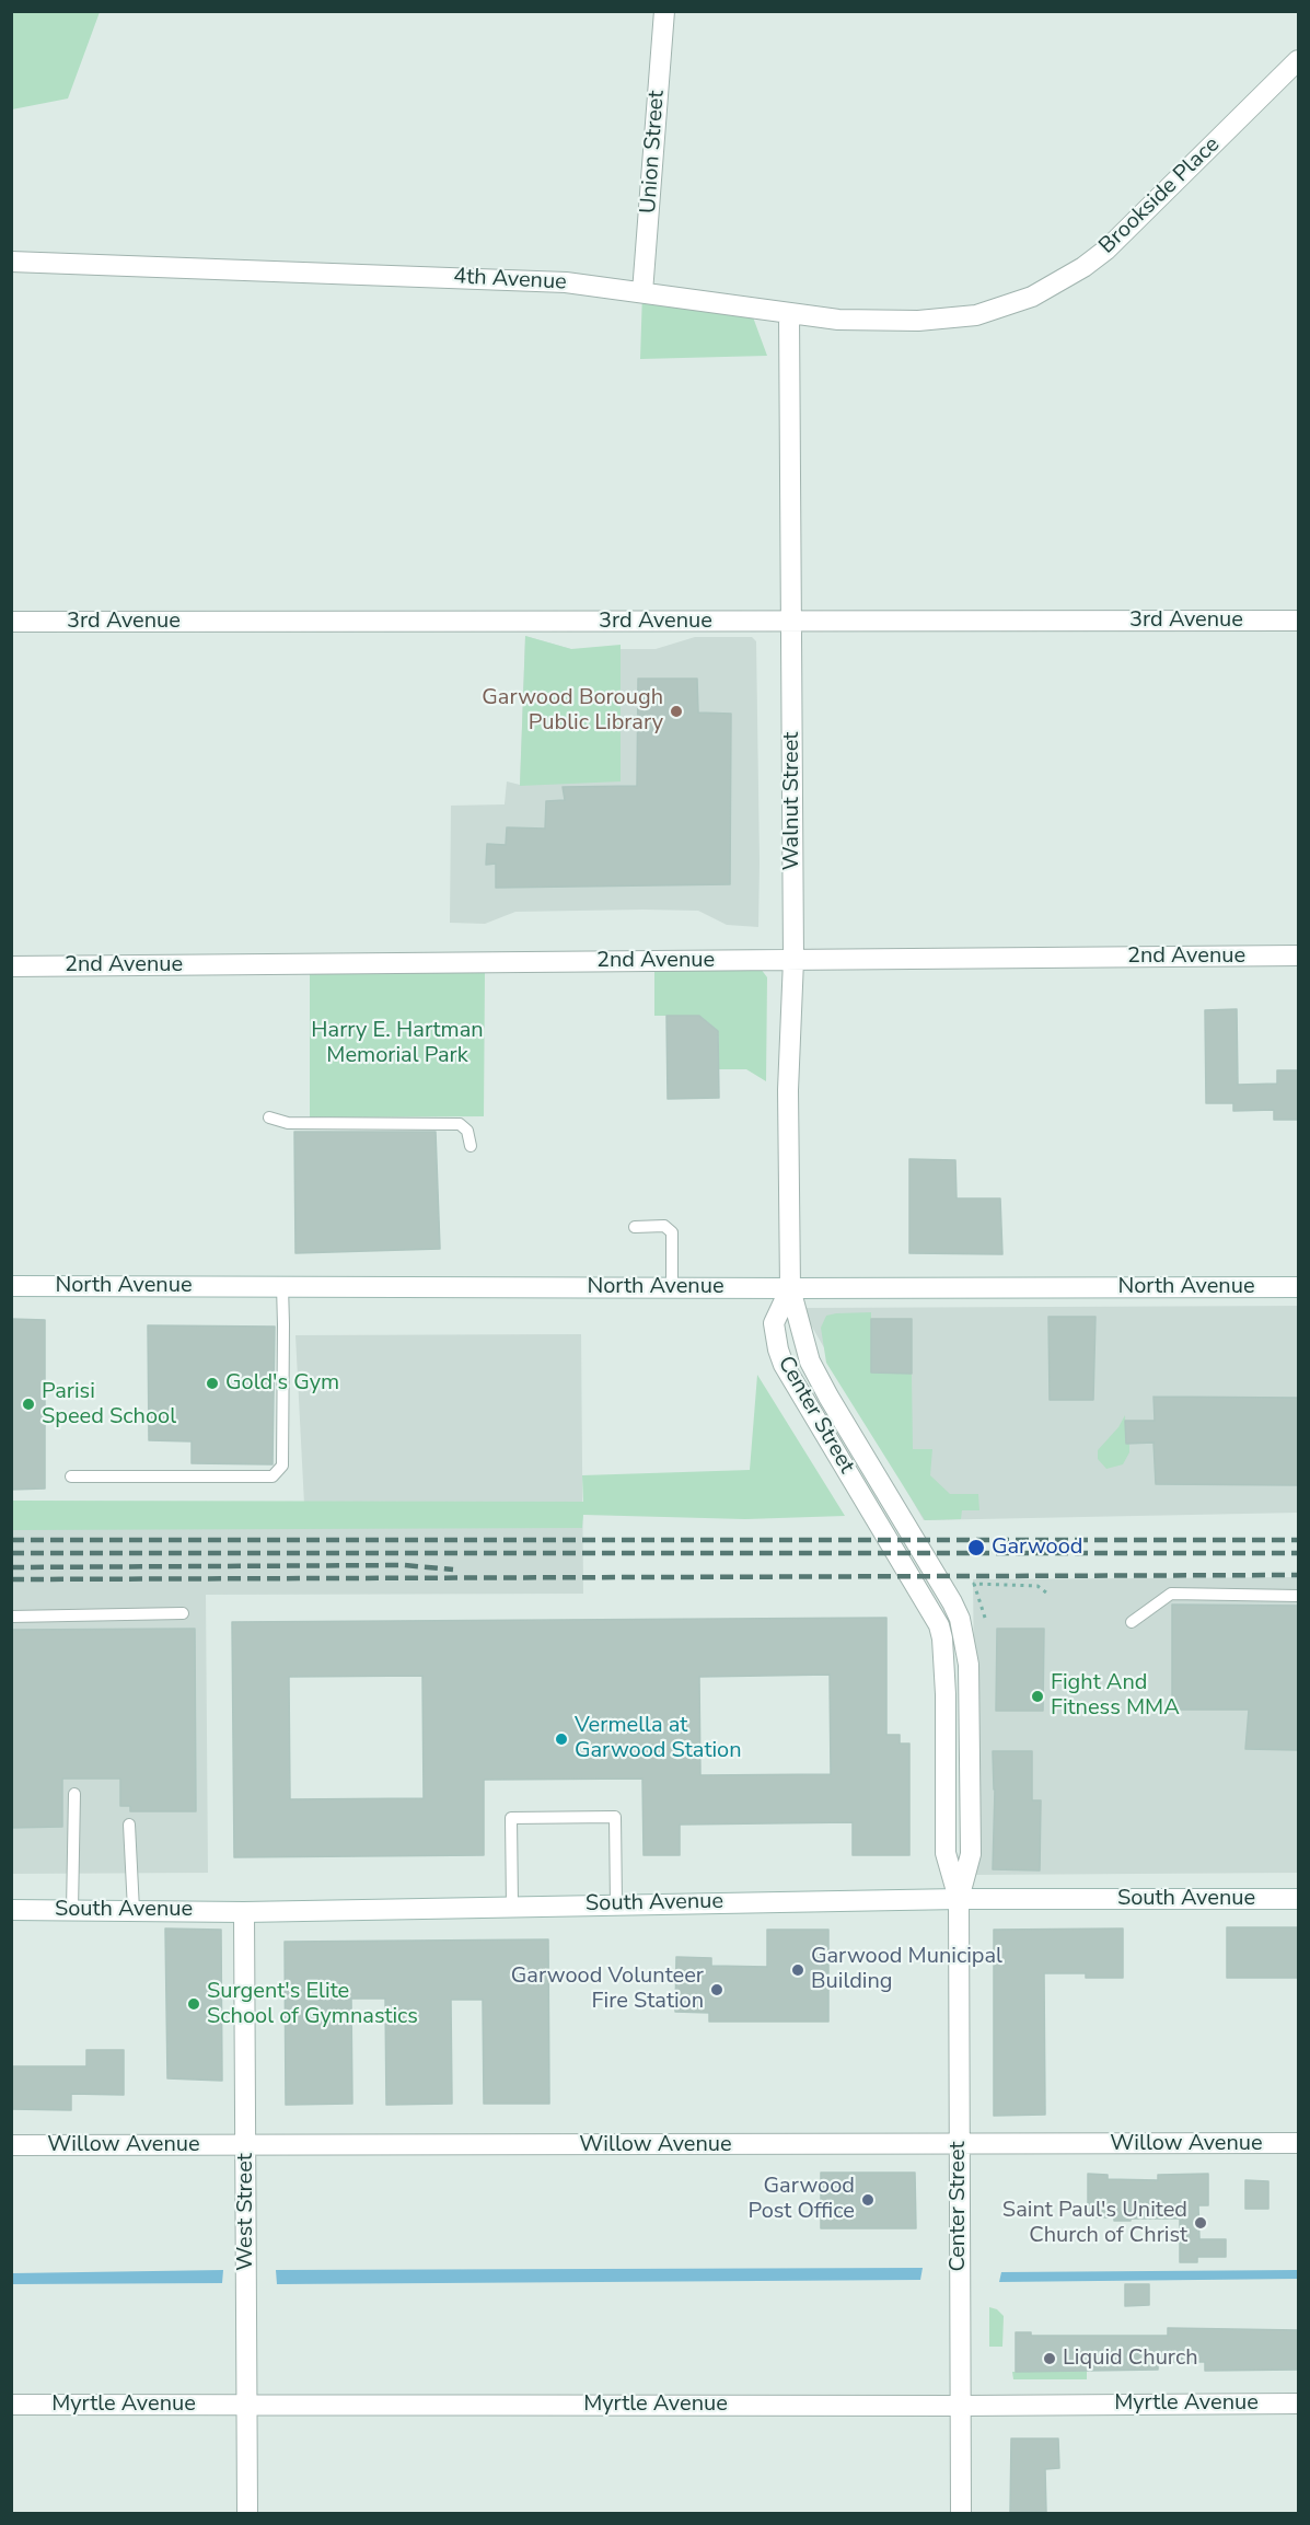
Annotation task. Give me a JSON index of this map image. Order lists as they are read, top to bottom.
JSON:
{
  "streets": {
    "street": [
      "Union Street",
      "Brookside Place",
      "4th Avenue",
      "3rd Avenue",
      "Walnut Street",
      "2nd Avenue",
      "North Avenue",
      "Center Street",
      "South Avenue",
      "Willow Avenue",
      "West Street",
      "Myrtle Avenue"
    ]
  },
  "crossings": [
    ["Union Street", "4th Avenue"],
    ["Brookside Place", "4th Avenue"],
    ["4th Avenue", "Walnut Street"],
    ["3rd Avenue", "Walnut Street"],
    ["Walnut Street", "2nd Avenue"],
    ["Walnut Street", "North Avenue"],
    ["Walnut Street", "Center Street"],
    ["North Avenue", "Center Street"],
    ["Center Street", "South Avenue"],
    ["Center Street", "Willow Avenue"],
    ["Center Street", "Myrtle Avenue"],
    ["South Avenue", "West Street"],
    ["Willow Avenue", "West Street"],
    ["West Street", "Myrtle Avenue"]
  ],
  "parks": ["Harry E. Hartman Memorial Park"],
  "places": [
    "Garwood Borough Public Library",
    "Gold's Gym",
    "Parisi Speed School",
    "Garwood",
    "Fight And Fitness MMA",
    "Vermella at Garwood Station",
    "Garwood Municipal Building",
    "Garwood Volunteer Fire Station",
    "Surgent's Elite School of Gymnastics",
    "Garwood Post Office",
    "Saint Paul's United Church of Christ",
    "Liquid Church"
  ]
}
